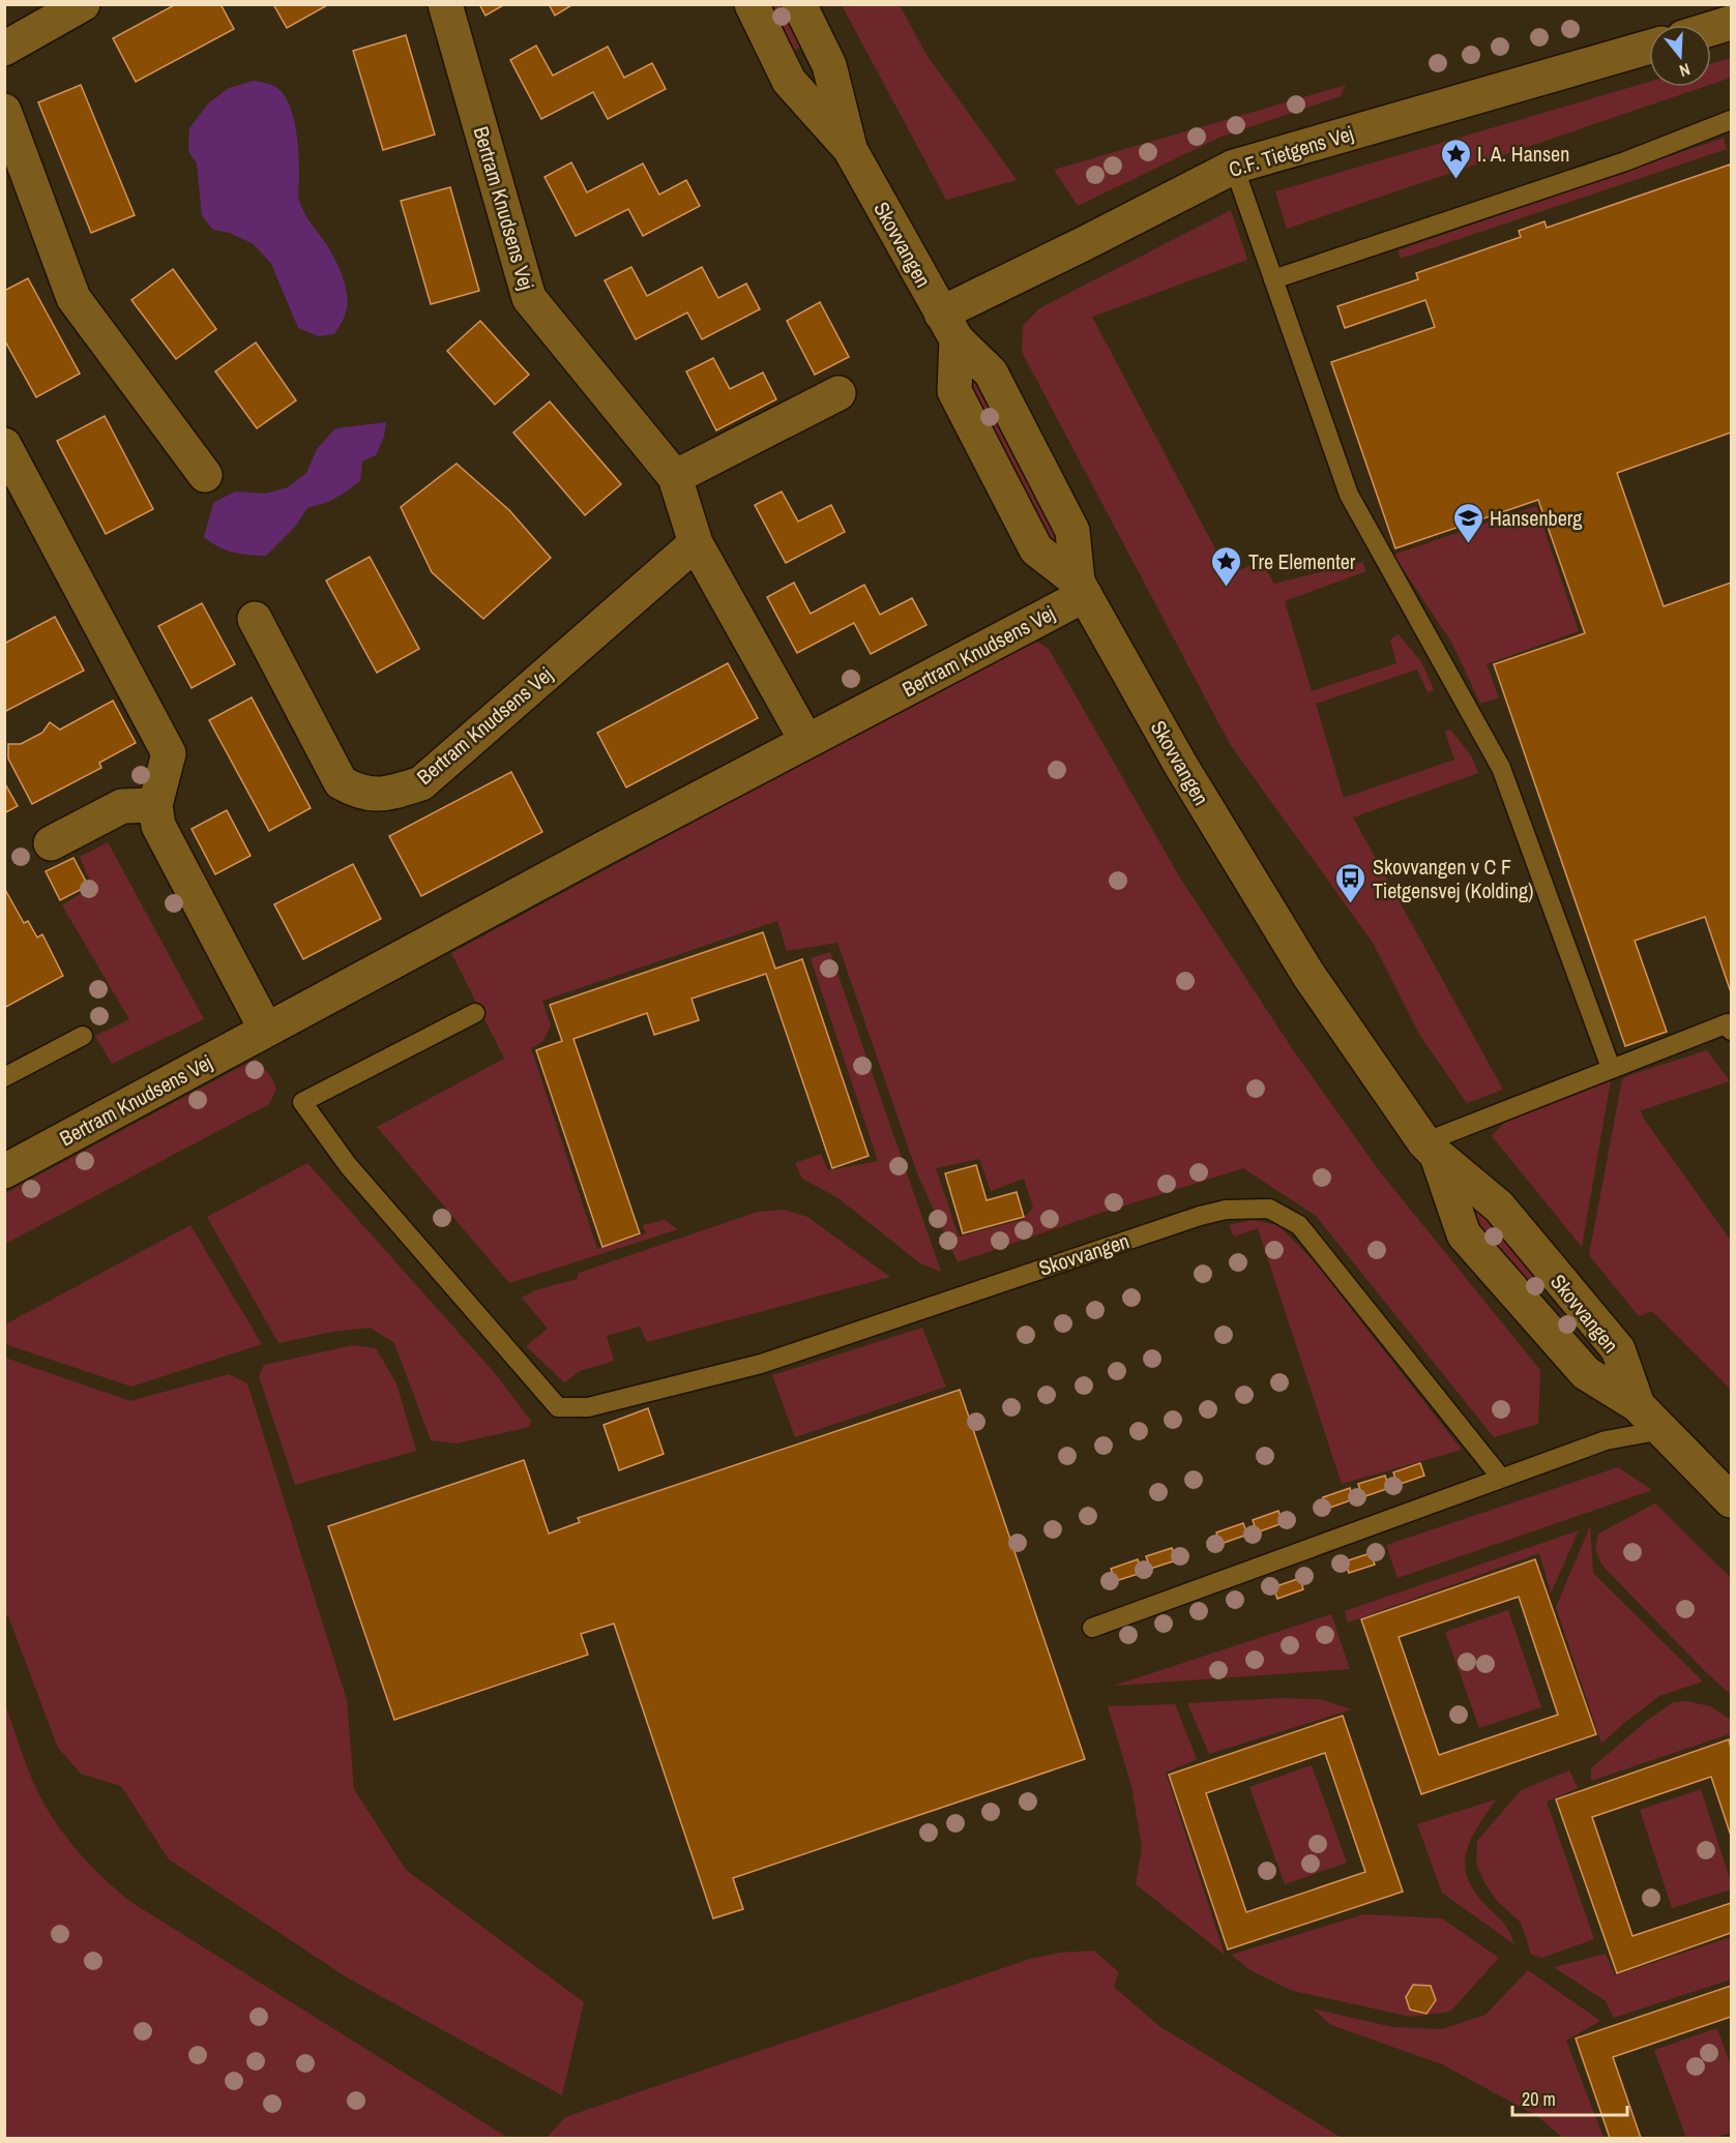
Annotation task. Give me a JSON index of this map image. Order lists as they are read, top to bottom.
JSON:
{
  "streets": {
    "street": ["C.F. Tietgens Vej", "Bertram Knudsens Vej", "Skovvangen"]
  },
  "crossings": [
    ["C.F. Tietgens Vej", "Skovvangen"],
    ["Bertram Knudsens Vej", "Skovvangen"]
  ],
  "places": {
    "place": ["I. A. Hansen", "Tre Elementer"],
    "school or university": ["Hansenberg"],
    "bus stop": ["Skovvangen v C F Tietgensvej (Kolding)"]
  },
  "scale_bar": "20 m",
  "north": "bottom"
}
